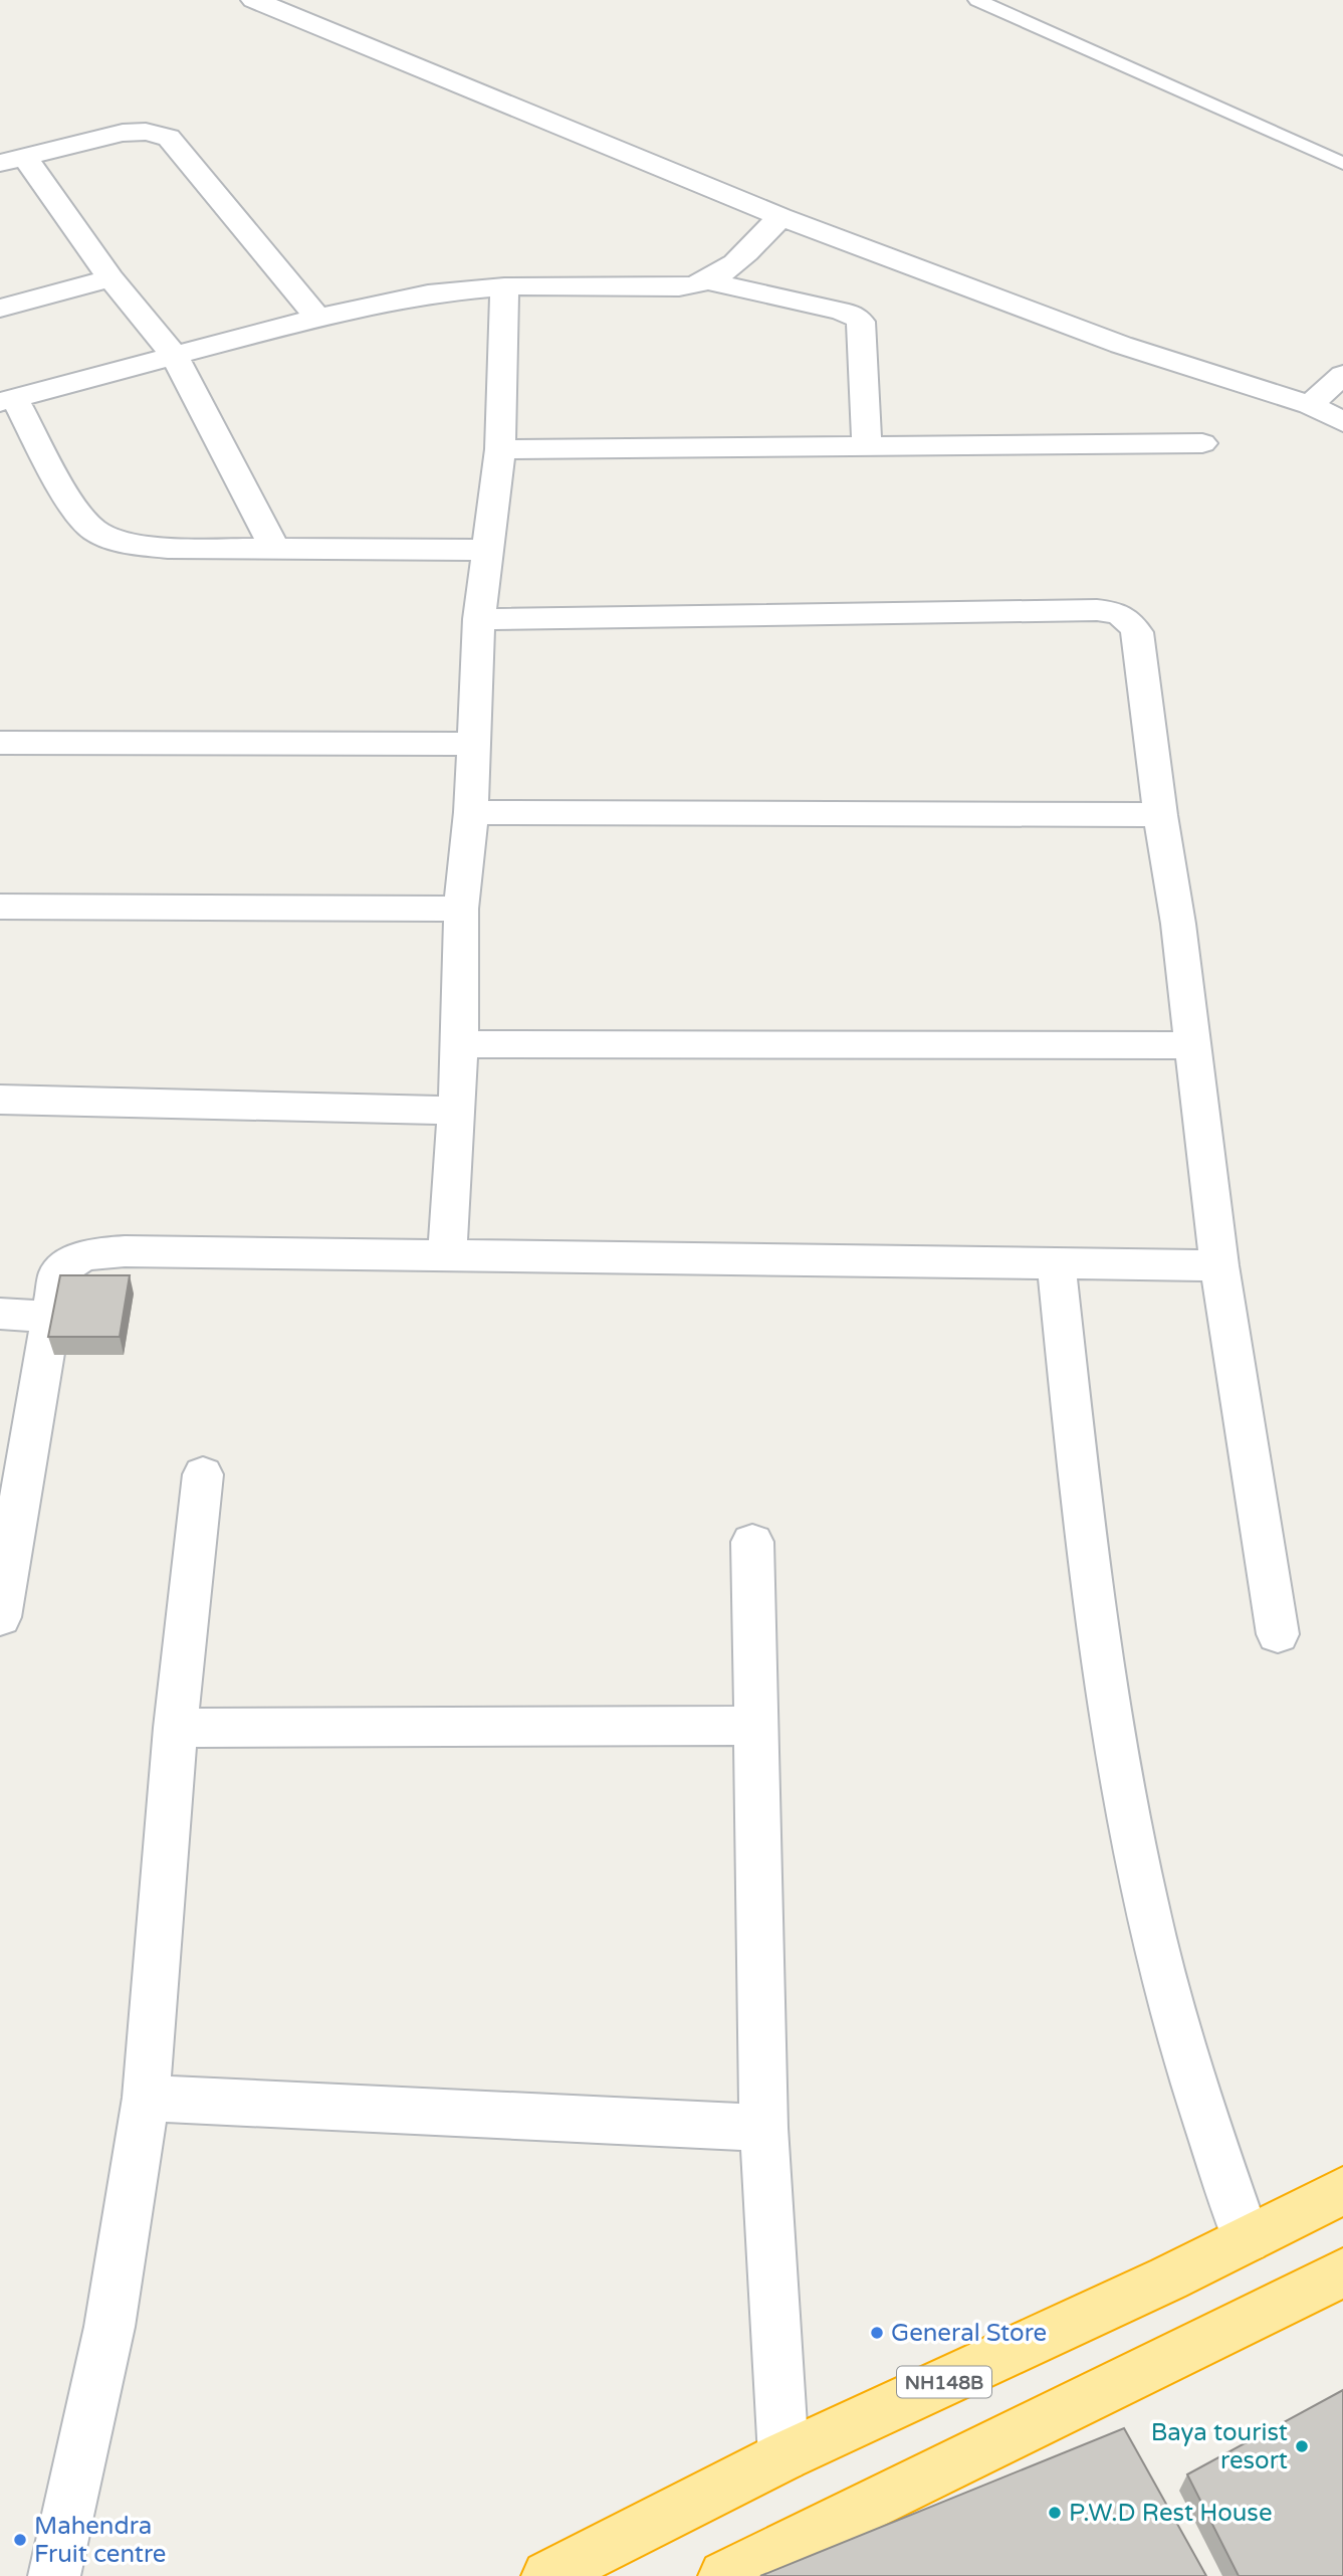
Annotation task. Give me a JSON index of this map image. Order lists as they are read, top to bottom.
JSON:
{
  "streets": {
    "highway": ["NH148B"]
  },
  "places": [
    "General Store",
    "Baya tourist resort",
    "P.W.D Rest House",
    "Mahendra Fruit centre"
  ]
}
